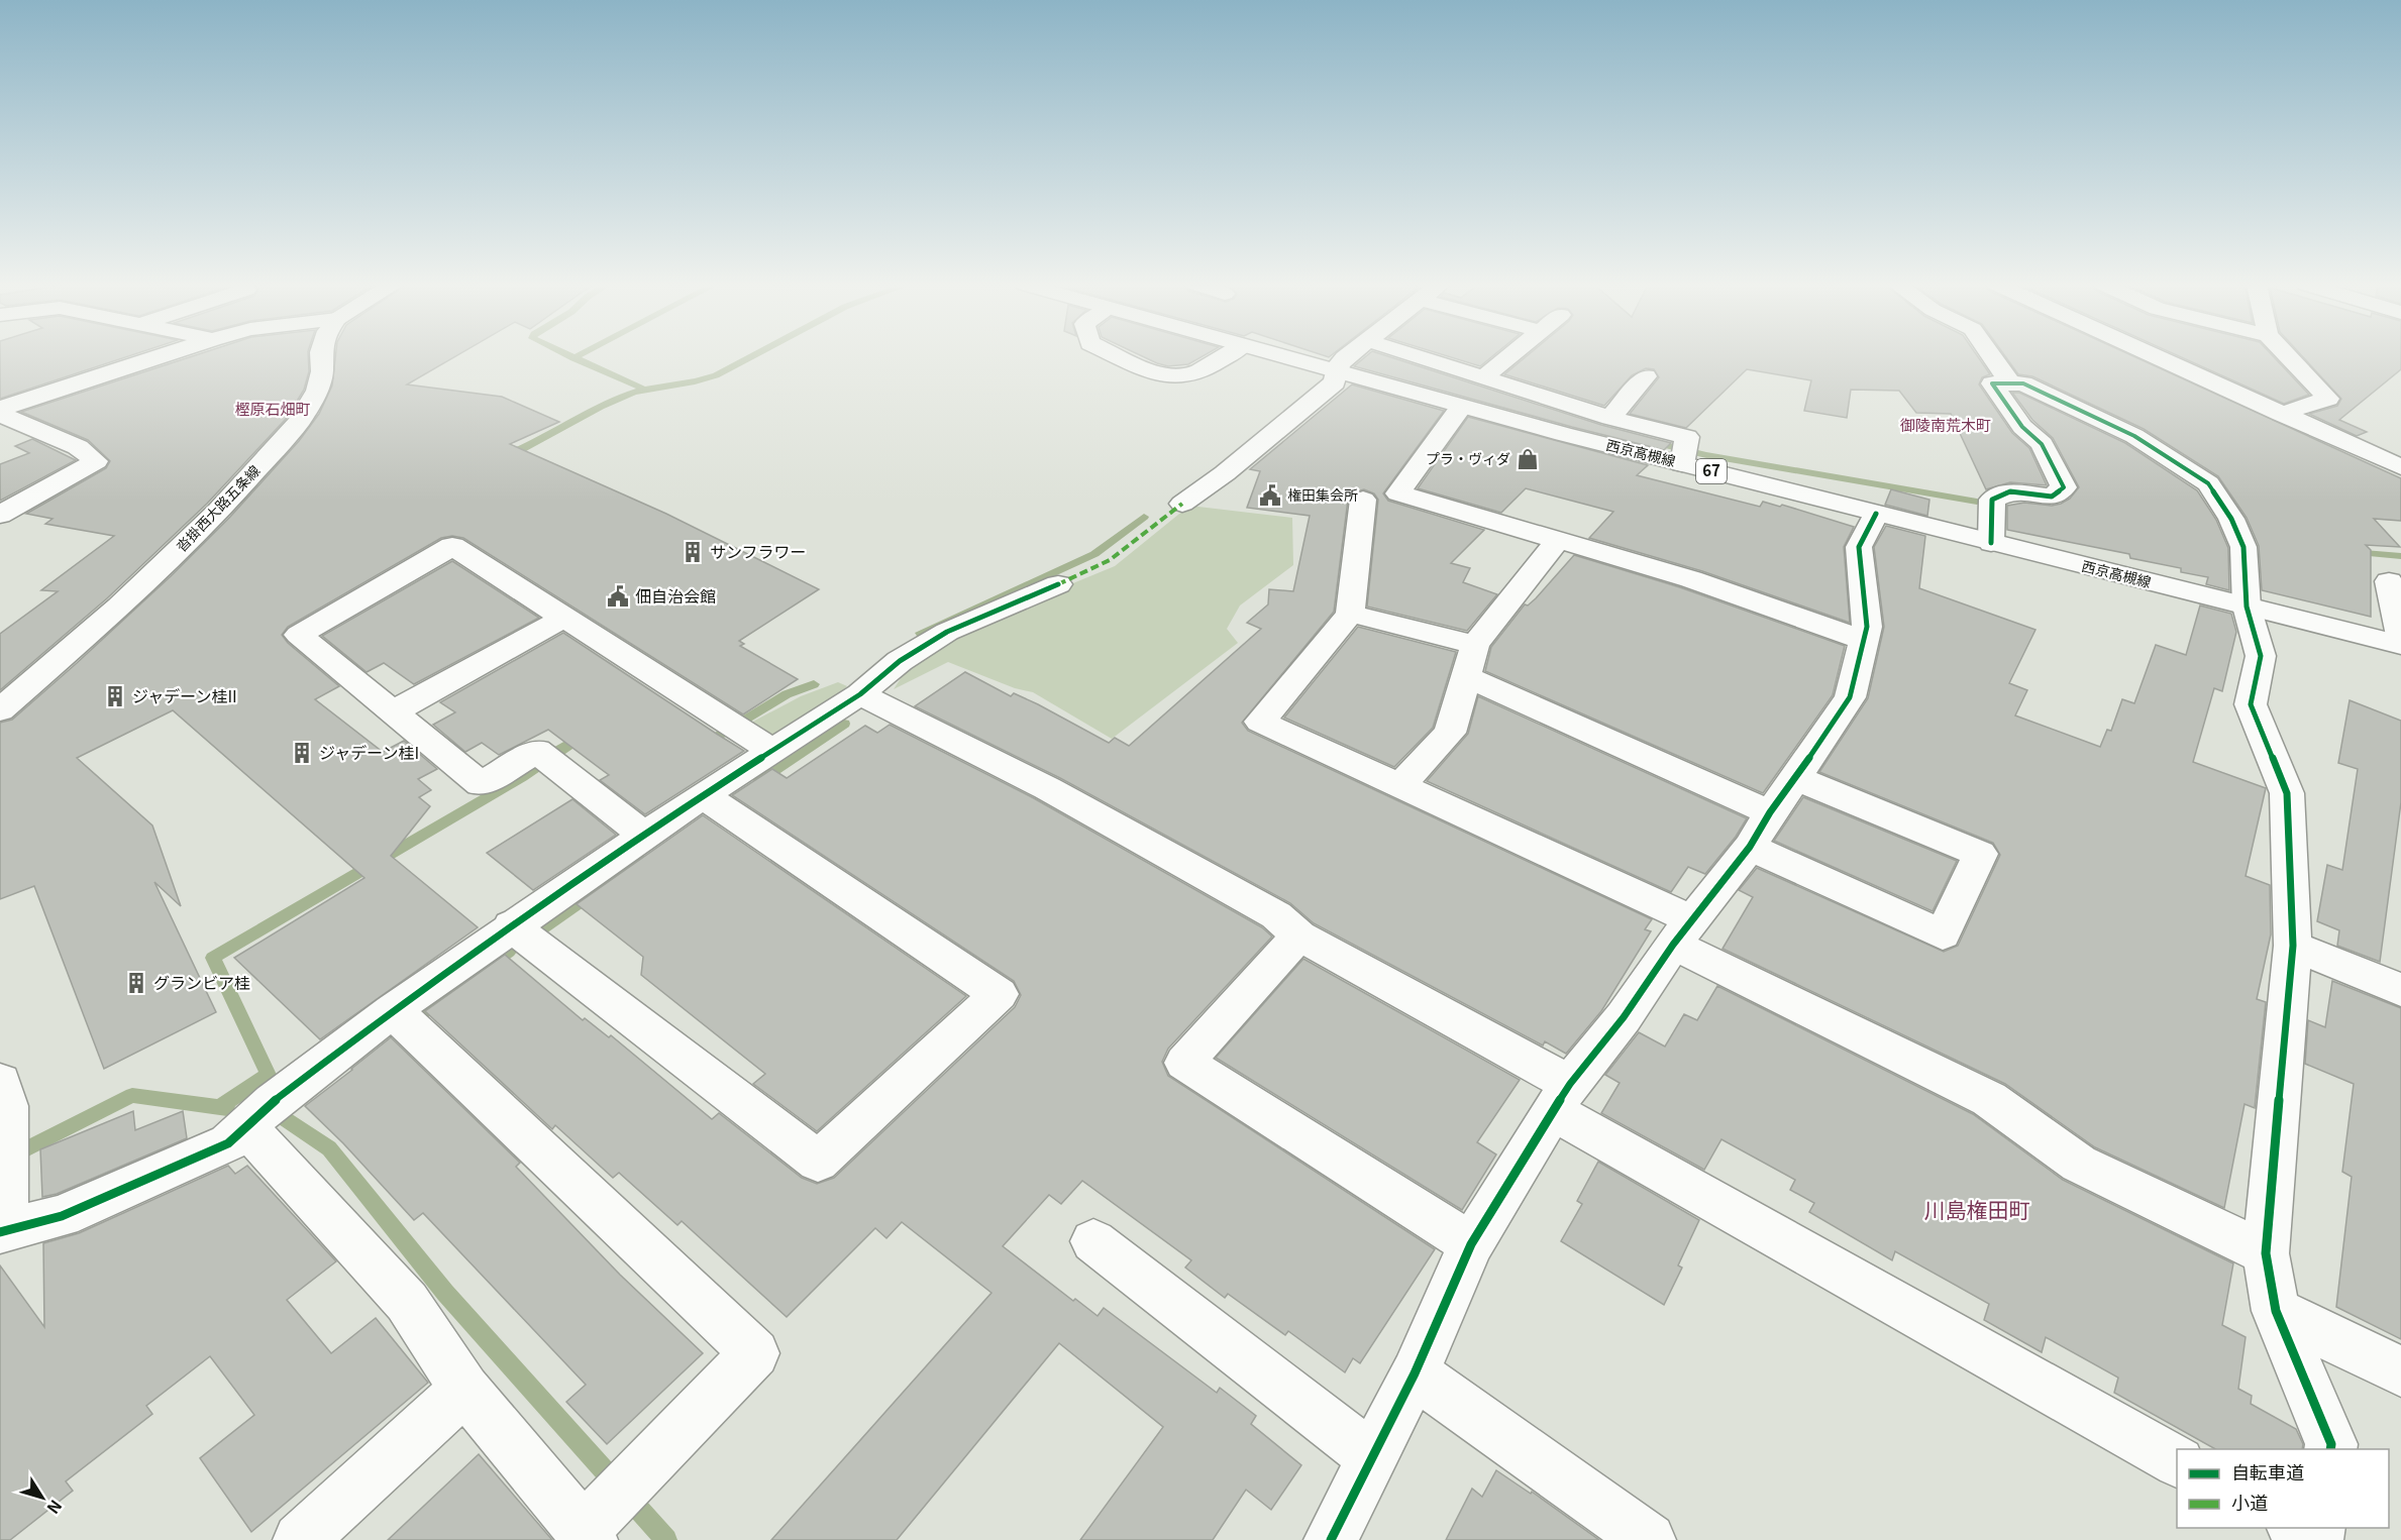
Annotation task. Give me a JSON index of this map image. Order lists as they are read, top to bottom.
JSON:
{
  "streets": {
    "street": ["西京高槻線", "67", "沓掛西大路五条線"]
  },
  "districts": ["樫原石畑町", "御陵南荒木町", "川島権田町"],
  "places": {
    "shop": ["プラ・ヴィダ"],
    "public building": ["権田集会所", "佃自治会館"],
    "building": [
      "サンフラワー",
      "ジャデーン桂II",
      "ジャデーン桂I",
      "グランビア桂"
    ]
  },
  "legend": ["自転車道", "小道"],
  "north": "bottom right"
}
